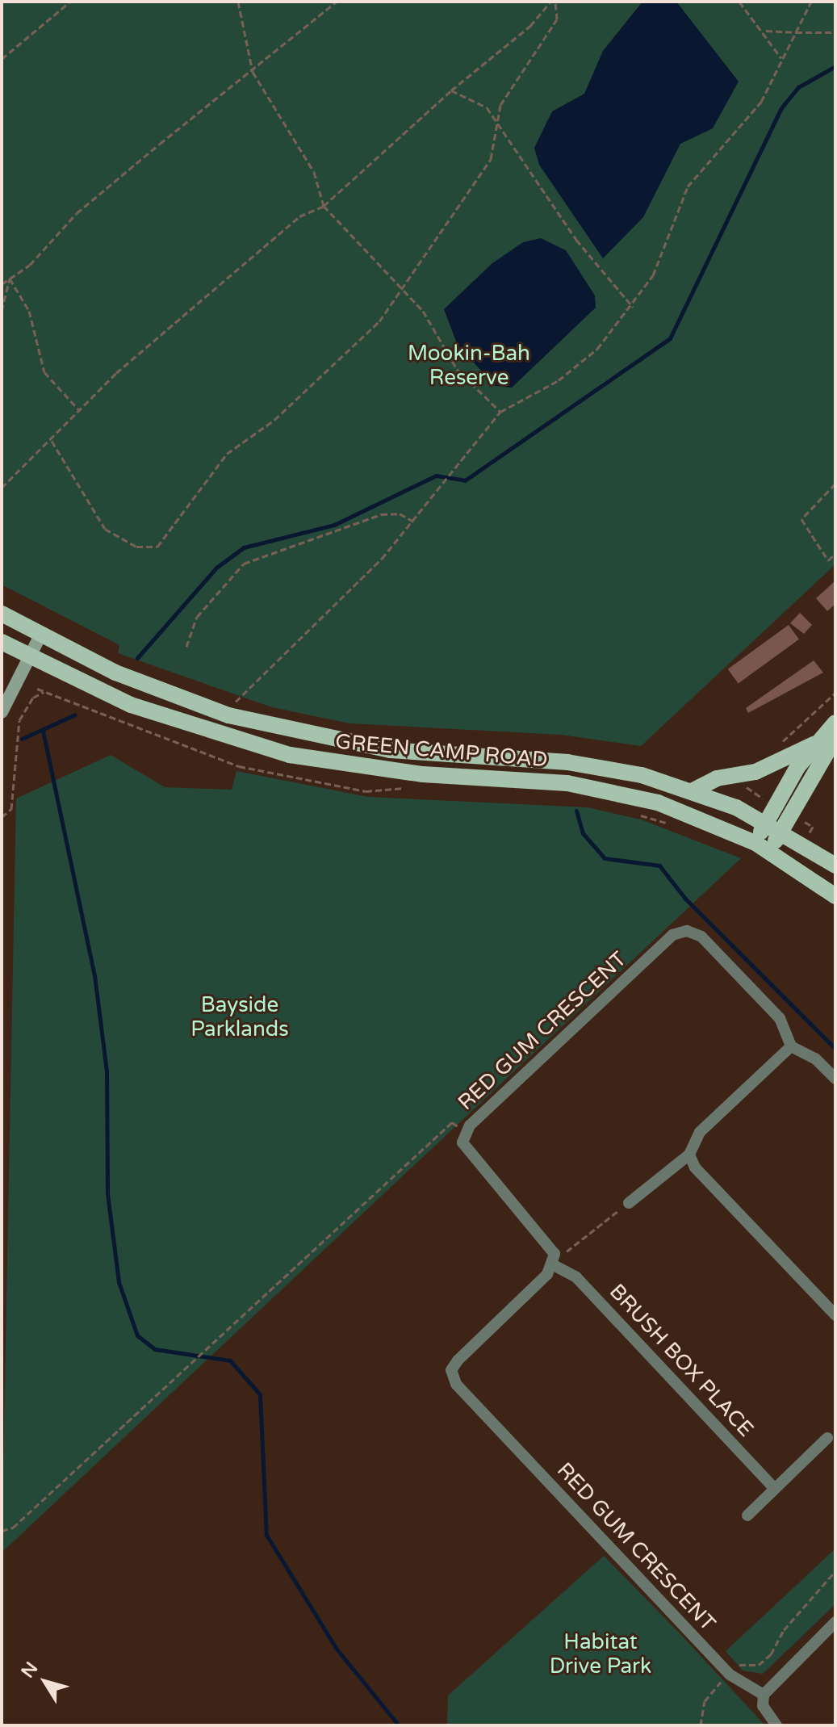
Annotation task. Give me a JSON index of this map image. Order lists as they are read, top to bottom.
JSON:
{
  "streets": {
    "main road": ["GREEN CAMP ROAD"],
    "street": ["RED GUM CRESCENT", "BRUSH BOX PLACE"]
  },
  "crossings": [
    ["RED GUM CRESCENT", "BRUSH BOX PLACE"]
  ],
  "parks": ["Mookin-Bah Reserve", "Bayside Parklands", "Habitat Drive Park"],
  "north": "top left"
}
